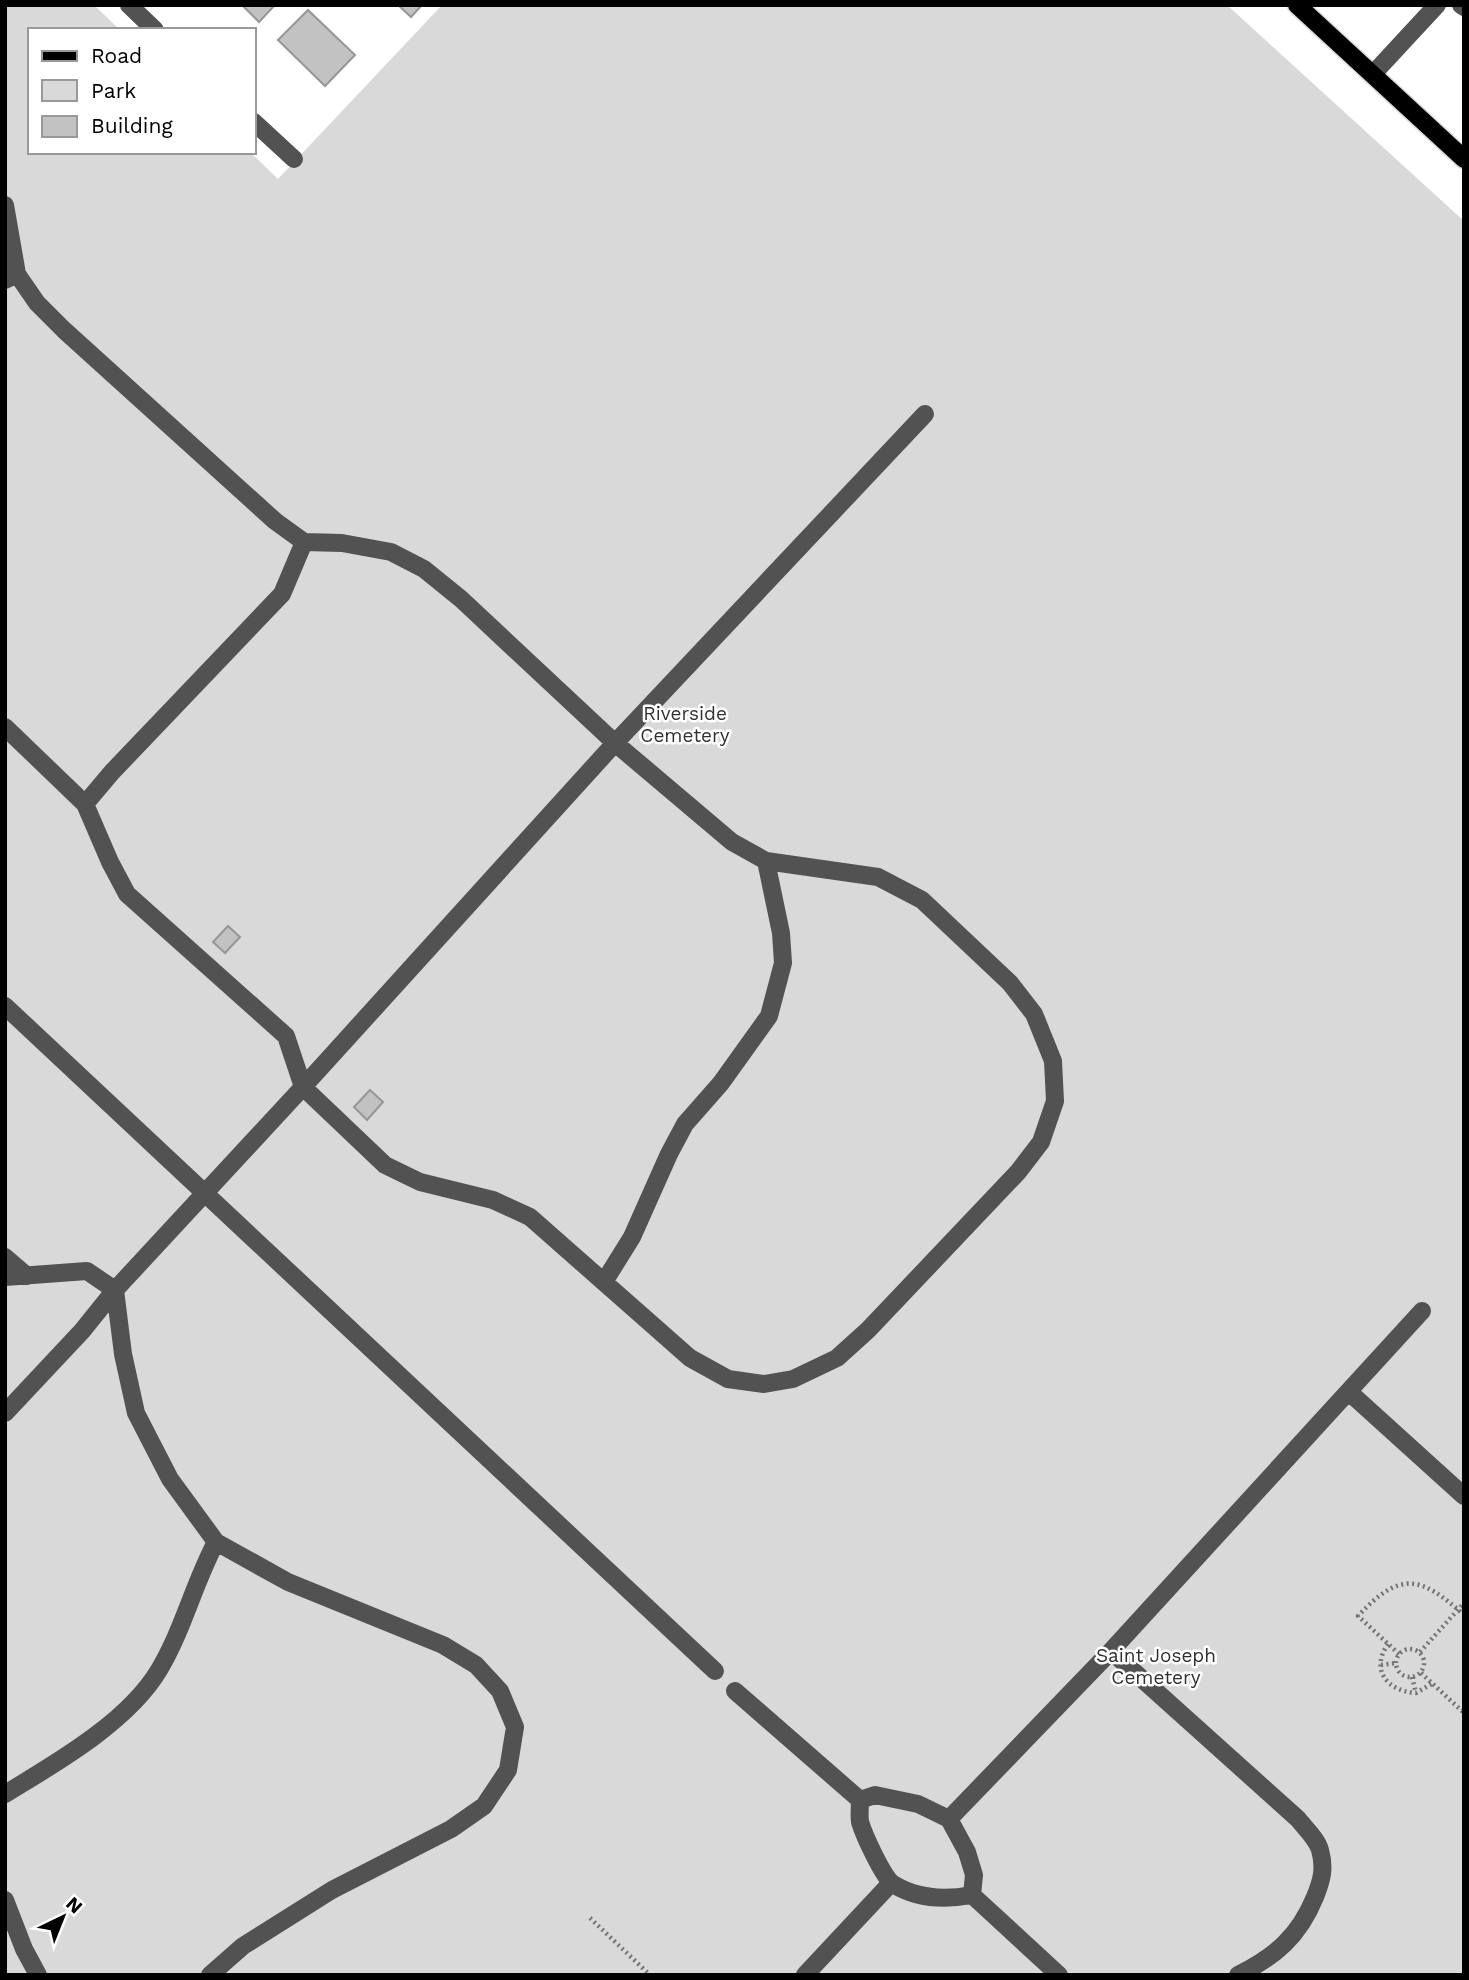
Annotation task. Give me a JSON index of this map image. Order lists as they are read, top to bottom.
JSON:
{
  "parks": ["Riverside Cemetery", "Saint Joseph Cemetery"],
  "legend": ["Road", "Park", "Building"],
  "north": "top right"
}
